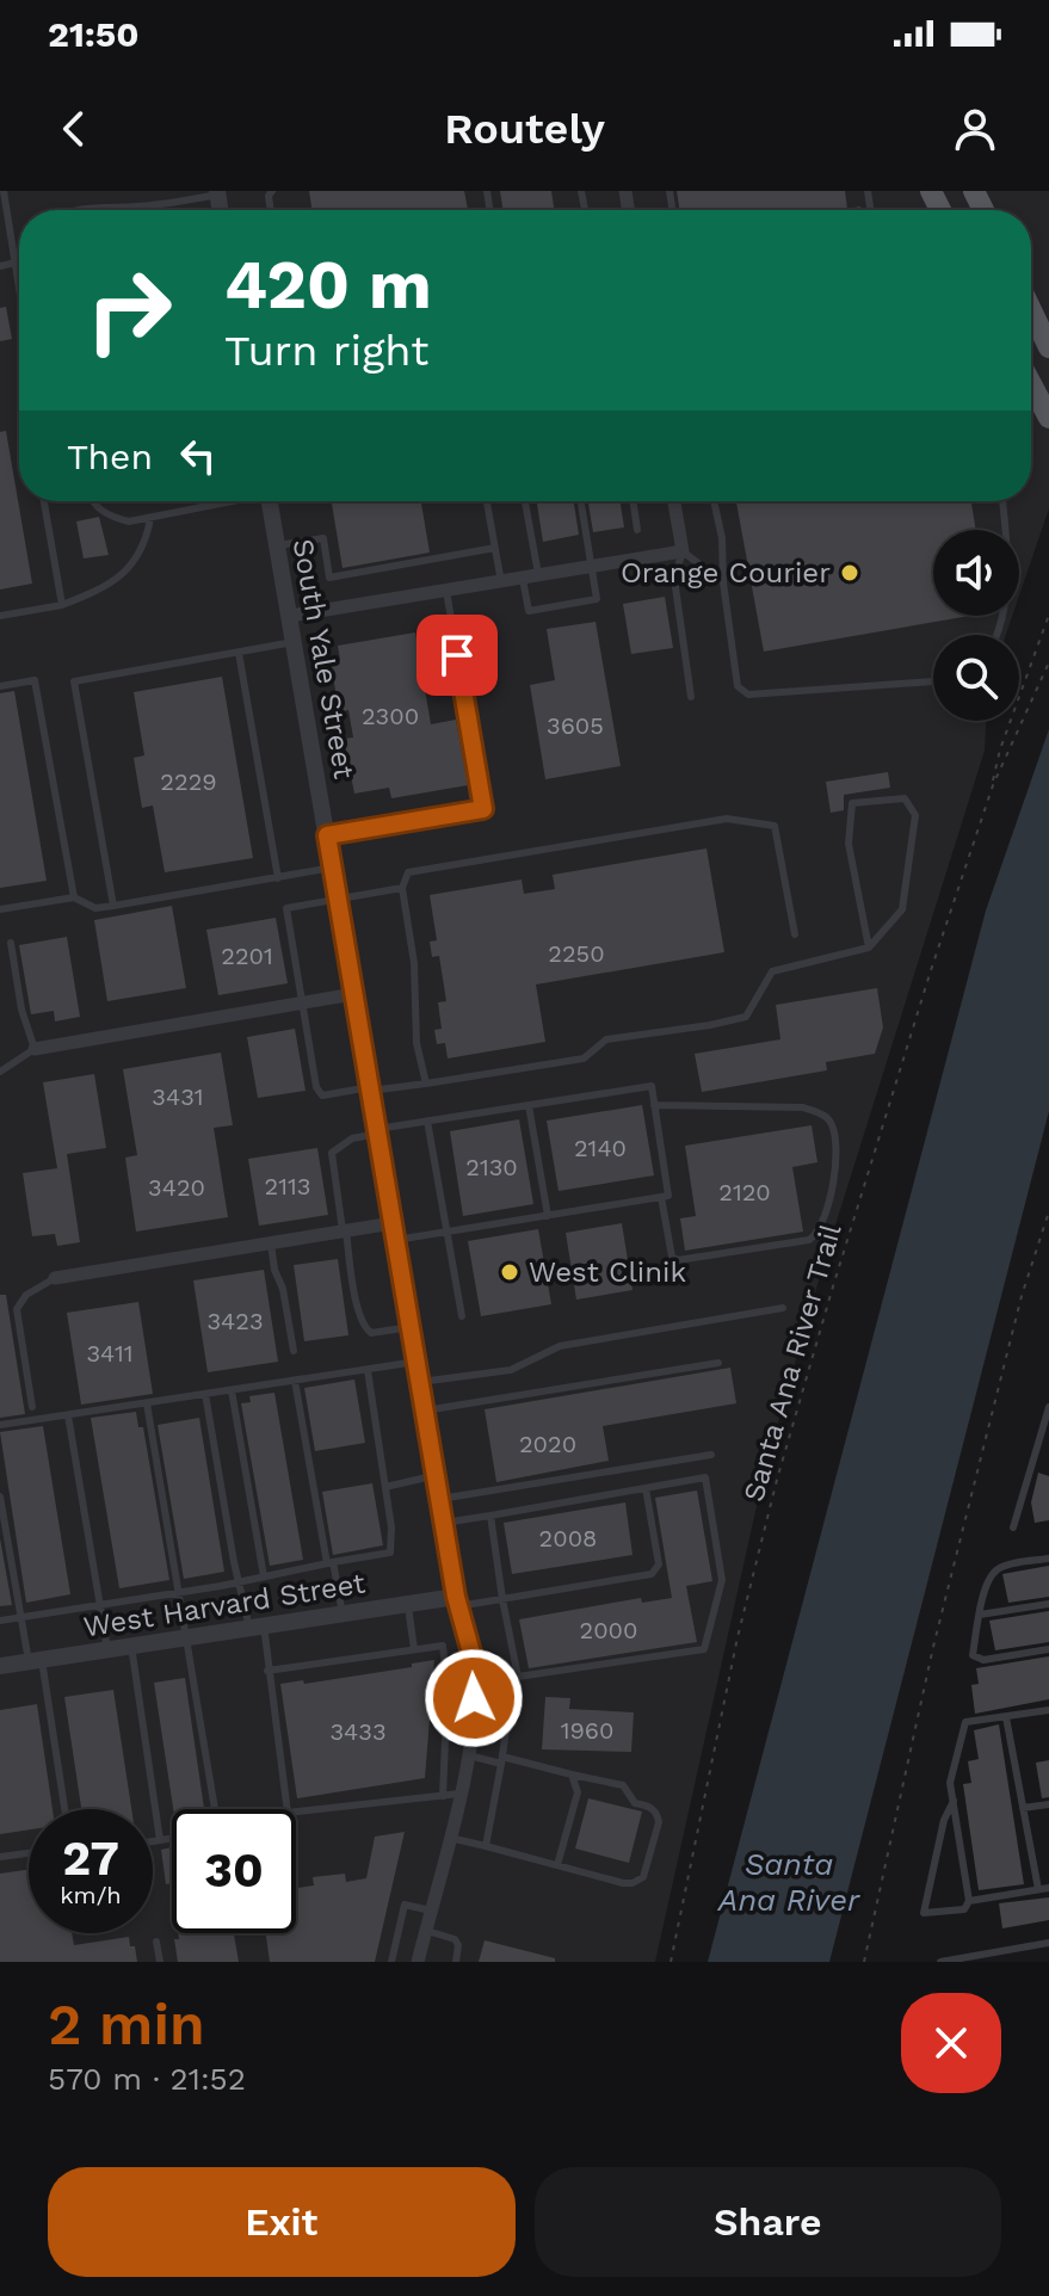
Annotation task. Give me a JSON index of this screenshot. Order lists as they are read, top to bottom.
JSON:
{
  "streets": {
    "street": ["South Yale Street", "West Harvard Street"],
    "path": ["Santa Ana River Trail"]
  },
  "crossings": [
    ["South Yale Street", "West Harvard Street"]
  ],
  "water": ["Santa Ana River"],
  "places": ["Orange Courier", "West Clinik"],
  "house_numbers": [
    "2300",
    "3605",
    "2229",
    "2250",
    "2201",
    "3431",
    "2140",
    "2130",
    "2113",
    "3420",
    "2120",
    "3423",
    "3411",
    "2020",
    "2008",
    "2000",
    "1960",
    "3433"
  ],
  "page": {
    "status": "21:50",
    "header": "Routely",
    "turn": ["420 m", "Turn right"],
    "then": "Then",
    "speed": "27 km/h",
    "limit": "30",
    "heading": ["2 min", "570 m · 21:52"],
    "buttons": ["Exit", "Share"]
  }
}
